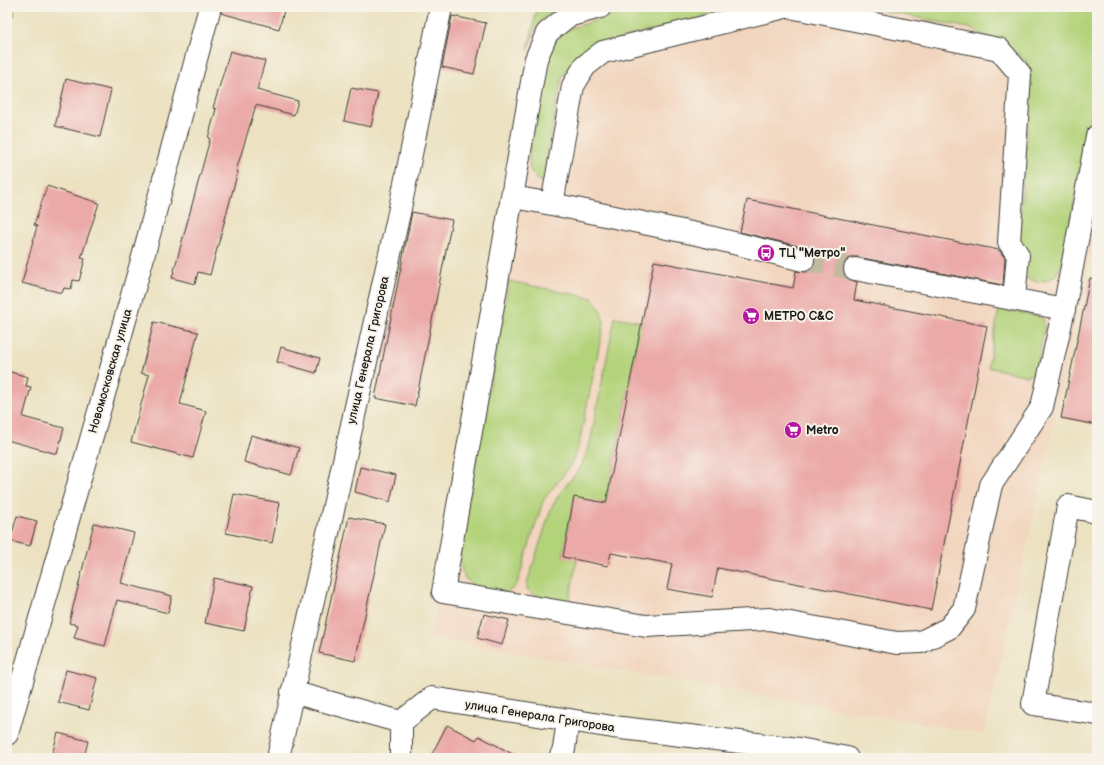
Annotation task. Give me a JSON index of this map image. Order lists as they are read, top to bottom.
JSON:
{
  "streets": {
    "street": ["улица Генерала Григорова", "Новомосковская улица"]
  },
  "places": {
    "bus stop": ["ТЦ \"Метро\""],
    "supermarket": ["МЕТРО С&С", "Metro"]
  }
}
